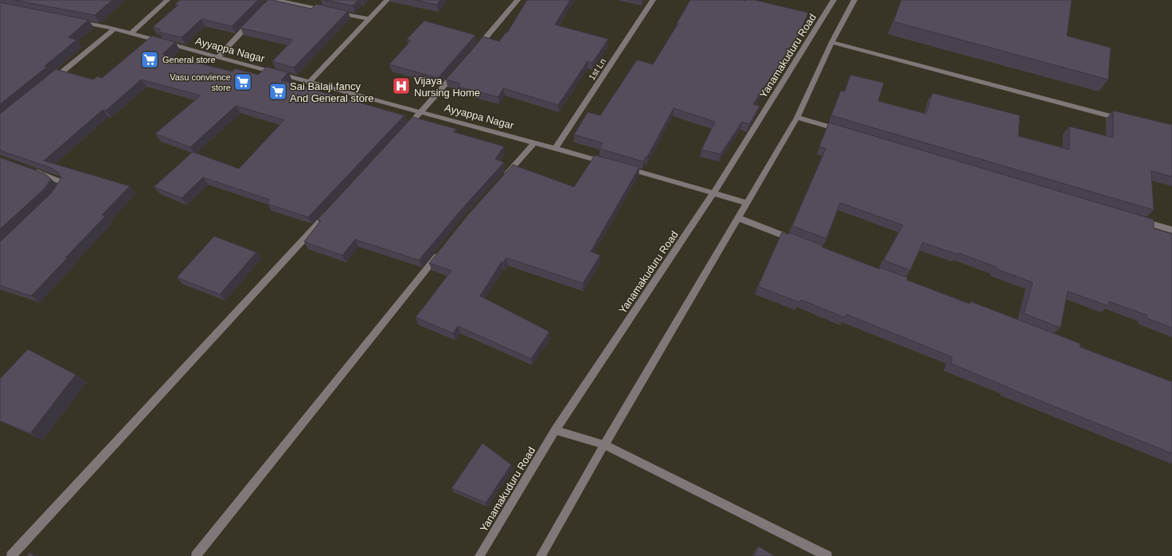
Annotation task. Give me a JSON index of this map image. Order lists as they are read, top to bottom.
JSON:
{
  "streets": {
    "street": ["Ayyappa Nagar", "Yanamakuduru Road", "1st Ln"]
  },
  "crossings": [
    ["Ayyappa Nagar", "1st Ln"]
  ],
  "places": {
    "supermarket": ["General store", "Vasu convience store", "Sai Balaji fancy And General store"],
    "hospital": ["Vijaya Nursing Home"]
  }
}
